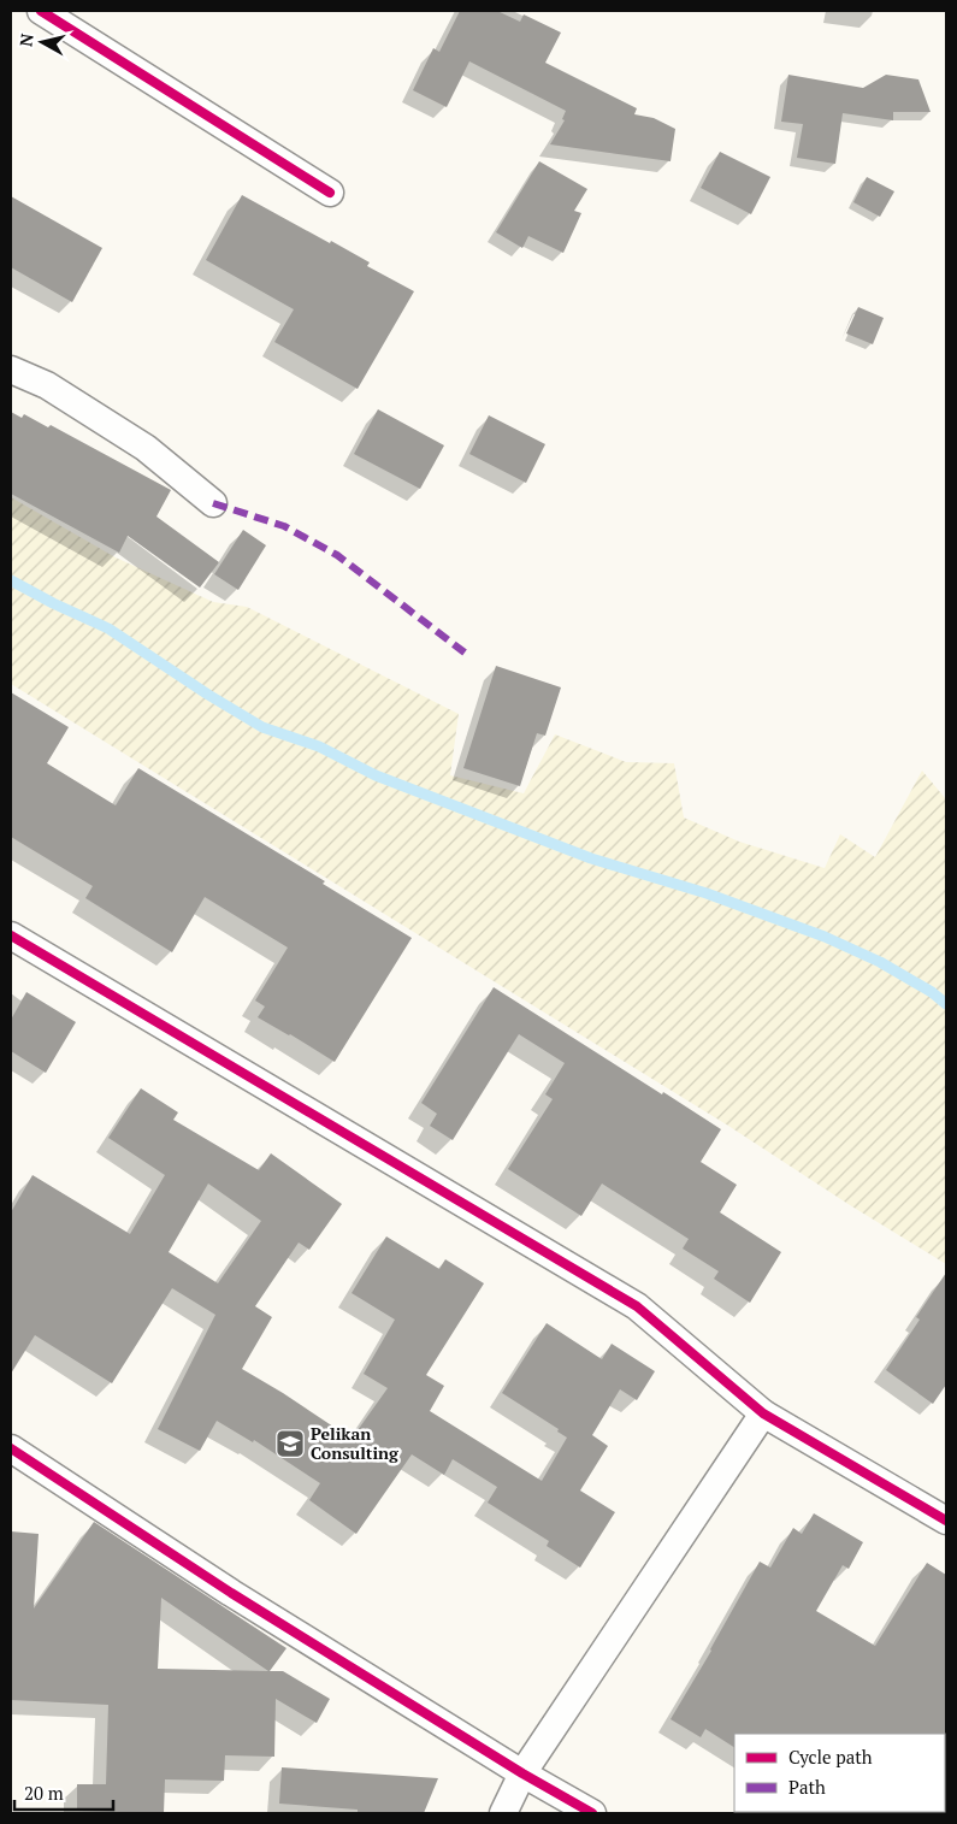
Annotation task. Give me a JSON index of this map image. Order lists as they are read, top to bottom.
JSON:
{
  "places": {
    "school or university": ["Pelikan Consulting"]
  },
  "legend": ["Cycle path", "Path"],
  "scale_bar": "20 m",
  "north": "left"
}
